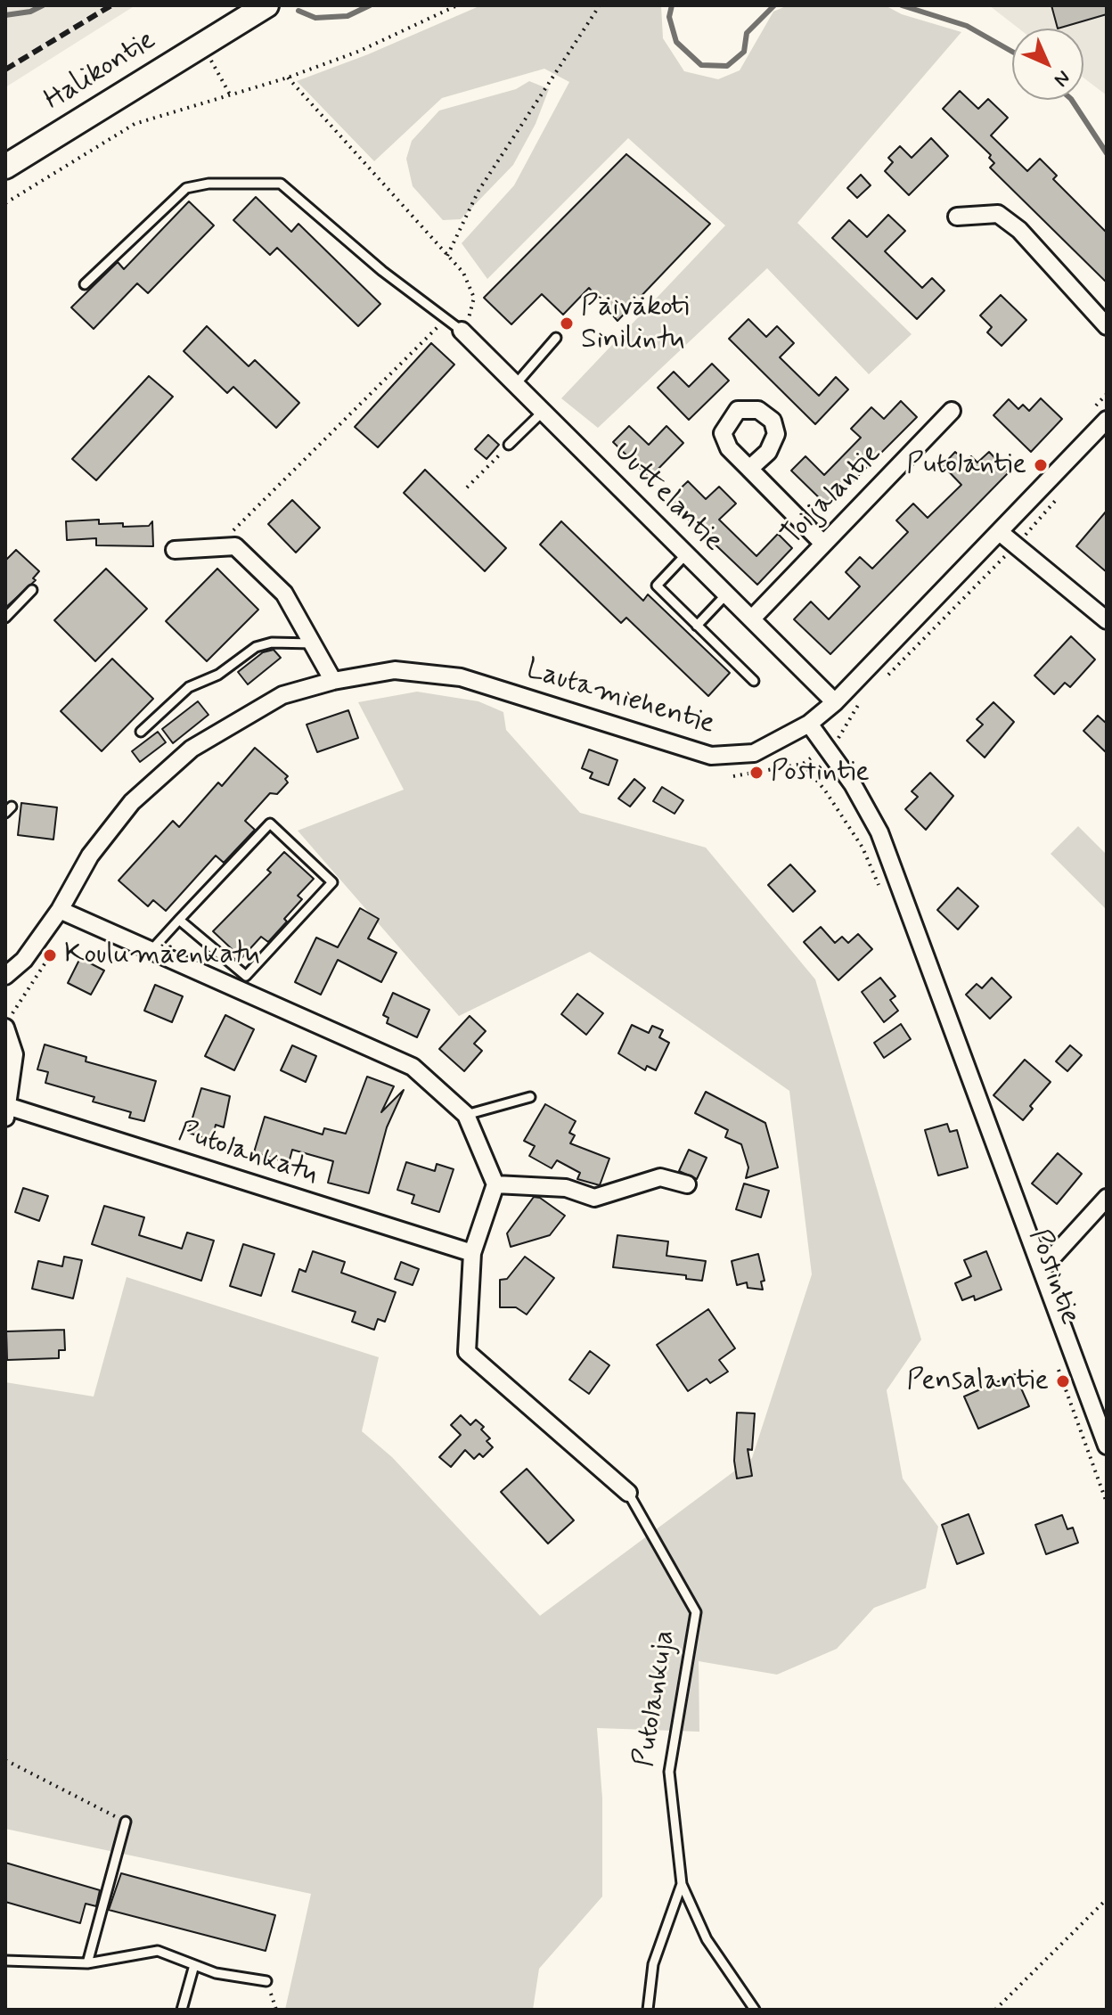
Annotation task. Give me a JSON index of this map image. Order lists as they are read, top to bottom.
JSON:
{
  "streets": {
    "main road": ["Halikontie"],
    "street": [
      "Toijalantie",
      "Uuttelantie",
      "Lautamiehentie",
      "Putolankatu",
      "Postintie",
      "Putolankuja"
    ]
  },
  "crossings": [
    ["Toijalantie", "Uuttelantie"],
    ["Uuttelantie", "Lautamiehentie"],
    ["Lautamiehentie", "Postintie"],
    ["Putolankatu", "Putolankuja"]
  ],
  "places": [
    "Päiväkoti Sinilintu",
    "Putolantie",
    "Postintie",
    "Koulumäenkatu",
    "Pensalantie"
  ],
  "north": "bottom right"
}
